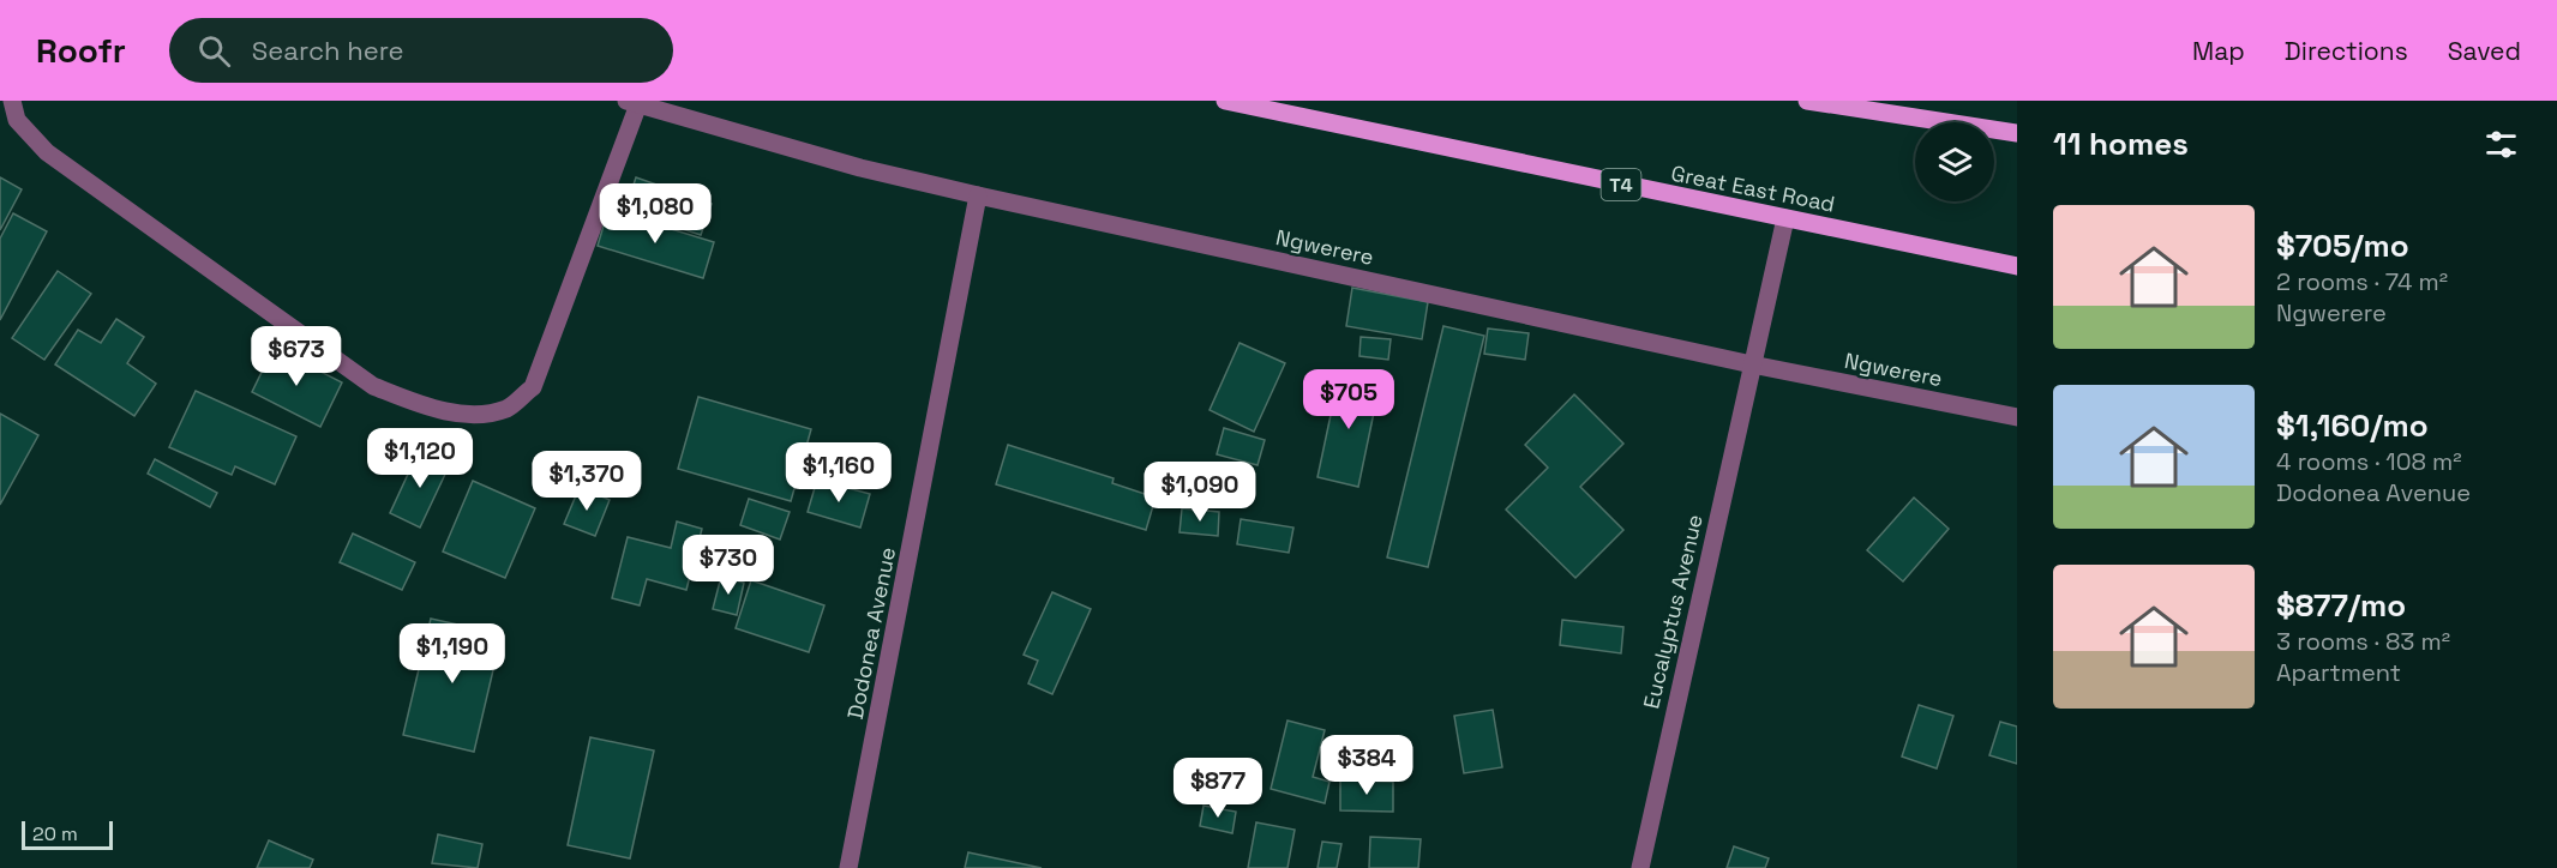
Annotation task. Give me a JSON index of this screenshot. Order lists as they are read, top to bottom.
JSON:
{
  "streets": {
    "main road": ["T4", "Great East Road"],
    "street": ["Ngwerere", "Eucalyptus Avenue", "Dodonea Avenue"]
  },
  "crossings": [
    ["Great East Road", "Eucalyptus Avenue"],
    ["Ngwerere", "Eucalyptus Avenue"],
    ["Ngwerere", "Dodonea Avenue"]
  ],
  "scale_bar": "20 m",
  "page": {
    "header": "Roofr",
    "search": "Search here",
    "nav": ["Map", "Directions", "Saved"],
    "heading": "11 homes",
    "price": [
      "$1,080",
      "$673",
      "$705",
      "$1,120",
      "$1,160",
      "$1,370",
      "$1,090",
      "$730",
      "$1,190",
      "$384",
      "$877"
    ],
    "list": [
      {
        "name": "$705/mo",
        "note": "2 rooms · 74 m² · Ngwerere"
      },
      {
        "name": "$1,160/mo",
        "note": "4 rooms · 108 m² · Dodonea Avenue"
      },
      {
        "name": "$877/mo",
        "note": "3 rooms · 83 m² · Apartment"
      }
    ],
    "scale": "20 m"
  }
}
